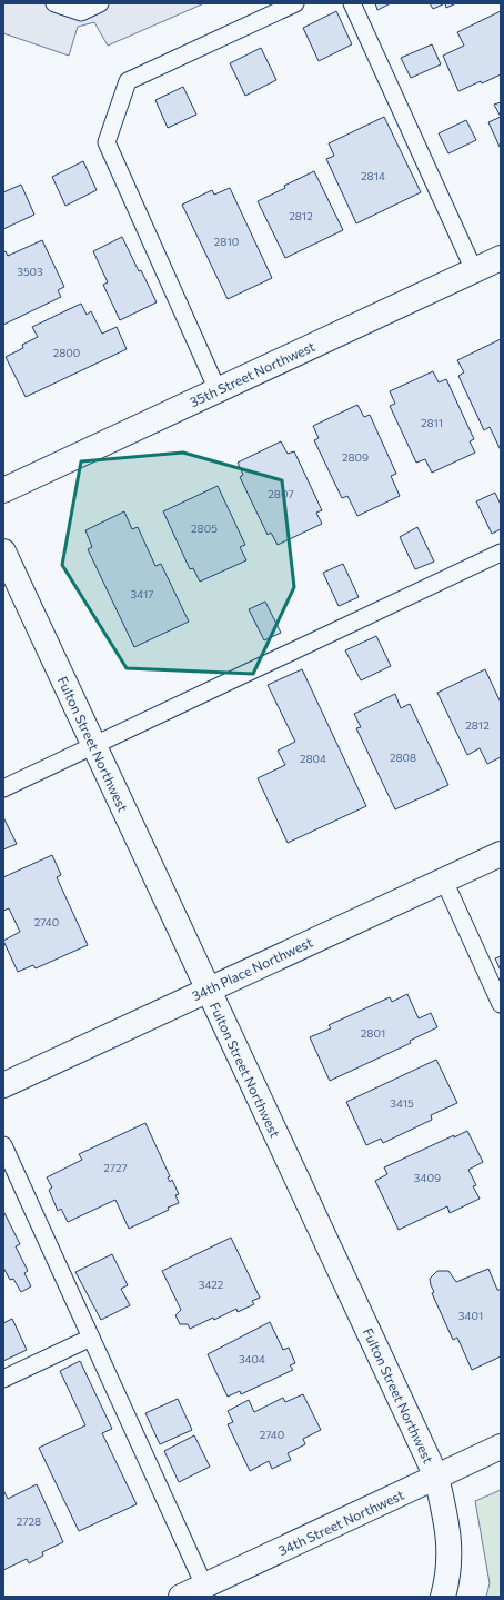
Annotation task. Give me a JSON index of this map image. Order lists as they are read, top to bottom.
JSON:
{
  "streets": {
    "street": [
      "35th Street Northwest",
      "Fulton Street Northwest",
      "34th Place Northwest",
      "34th Street Northwest"
    ]
  },
  "crossings": [
    ["Fulton Street Northwest", "34th Place Northwest"],
    ["Fulton Street Northwest", "34th Street Northwest"]
  ],
  "house_numbers": [
    "2814",
    "2812",
    "2810",
    "3503",
    "2800",
    "2811",
    "2809",
    "2807",
    "2805",
    "3417",
    "2812",
    "2808",
    "2804",
    "2740",
    "2801",
    "3415",
    "2727",
    "3409",
    "3422",
    "3401",
    "3404",
    "2740",
    "2728"
  ]
}
